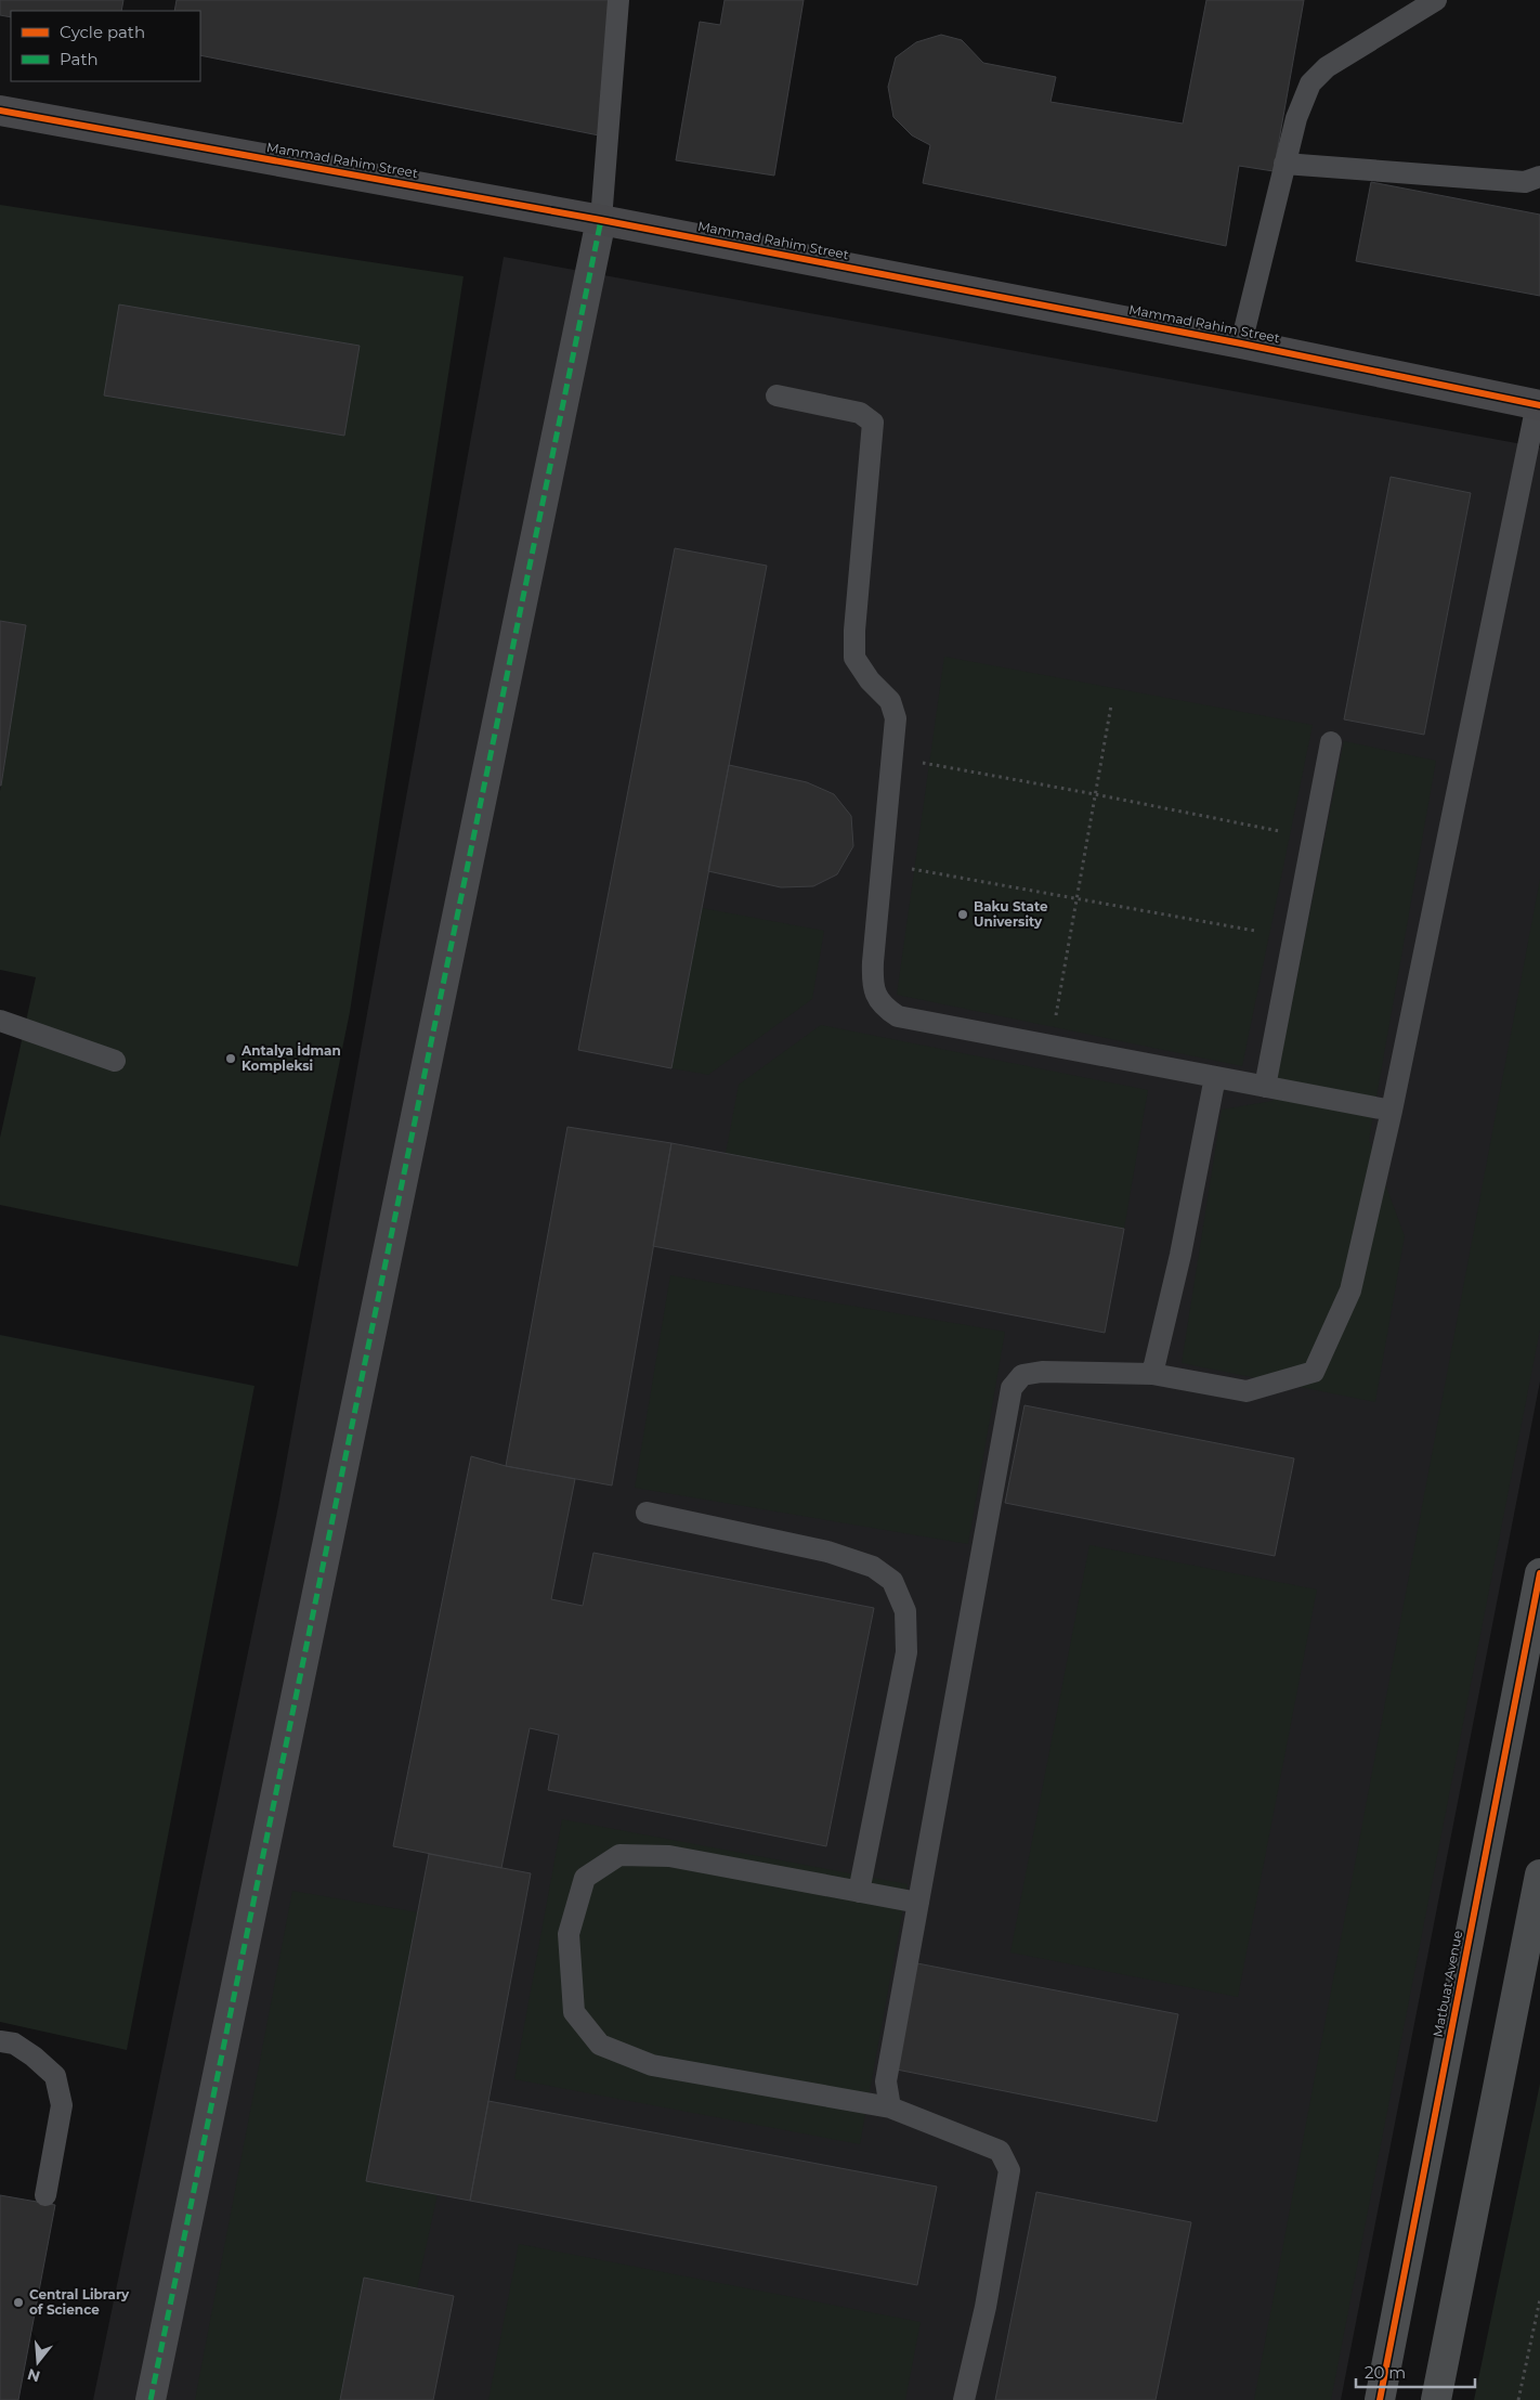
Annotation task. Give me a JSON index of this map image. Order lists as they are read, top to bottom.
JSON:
{
  "streets": {
    "main road": ["Matbuat Avenue"],
    "street": ["Mammad Rahim Street"]
  },
  "places": ["Baku State University", "Antalya İdman Kompleksi", "Central Library of Science"],
  "legend": ["Cycle path", "Path"],
  "scale_bar": "20 m",
  "north": "bottom"
}
